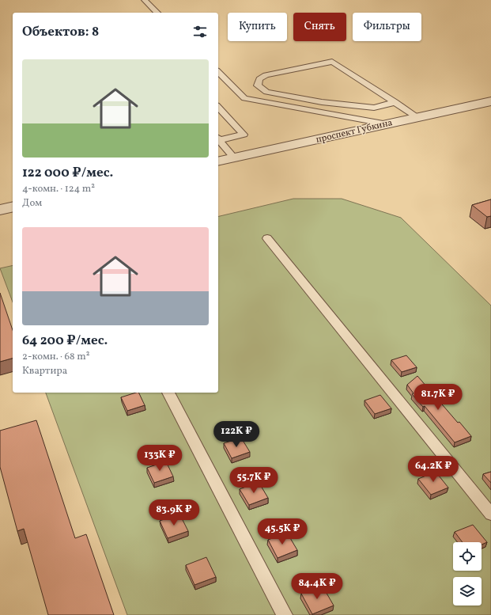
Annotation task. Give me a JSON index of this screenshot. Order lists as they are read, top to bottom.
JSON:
{
  "streets": {
    "street": ["проспект Губкина"]
  },
  "page": {
    "chip": ["Купить", "Снять", "Фильтры"],
    "heading": "Объектов: 8",
    "list": [
      {
        "name": "122 000 ₽/мес.",
        "note": "4-комн. · 124 m² · Дом"
      },
      {
        "name": "64 200 ₽/мес.",
        "note": "2-комн. · 68 m² · Квартира"
      }
    ],
    "price": [
      "81.7K ₽",
      "122K ₽",
      "133K ₽",
      "64.2K ₽",
      "55.7K ₽",
      "83.9K ₽",
      "45.5K ₽",
      "84.4K ₽"
    ]
  }
}
